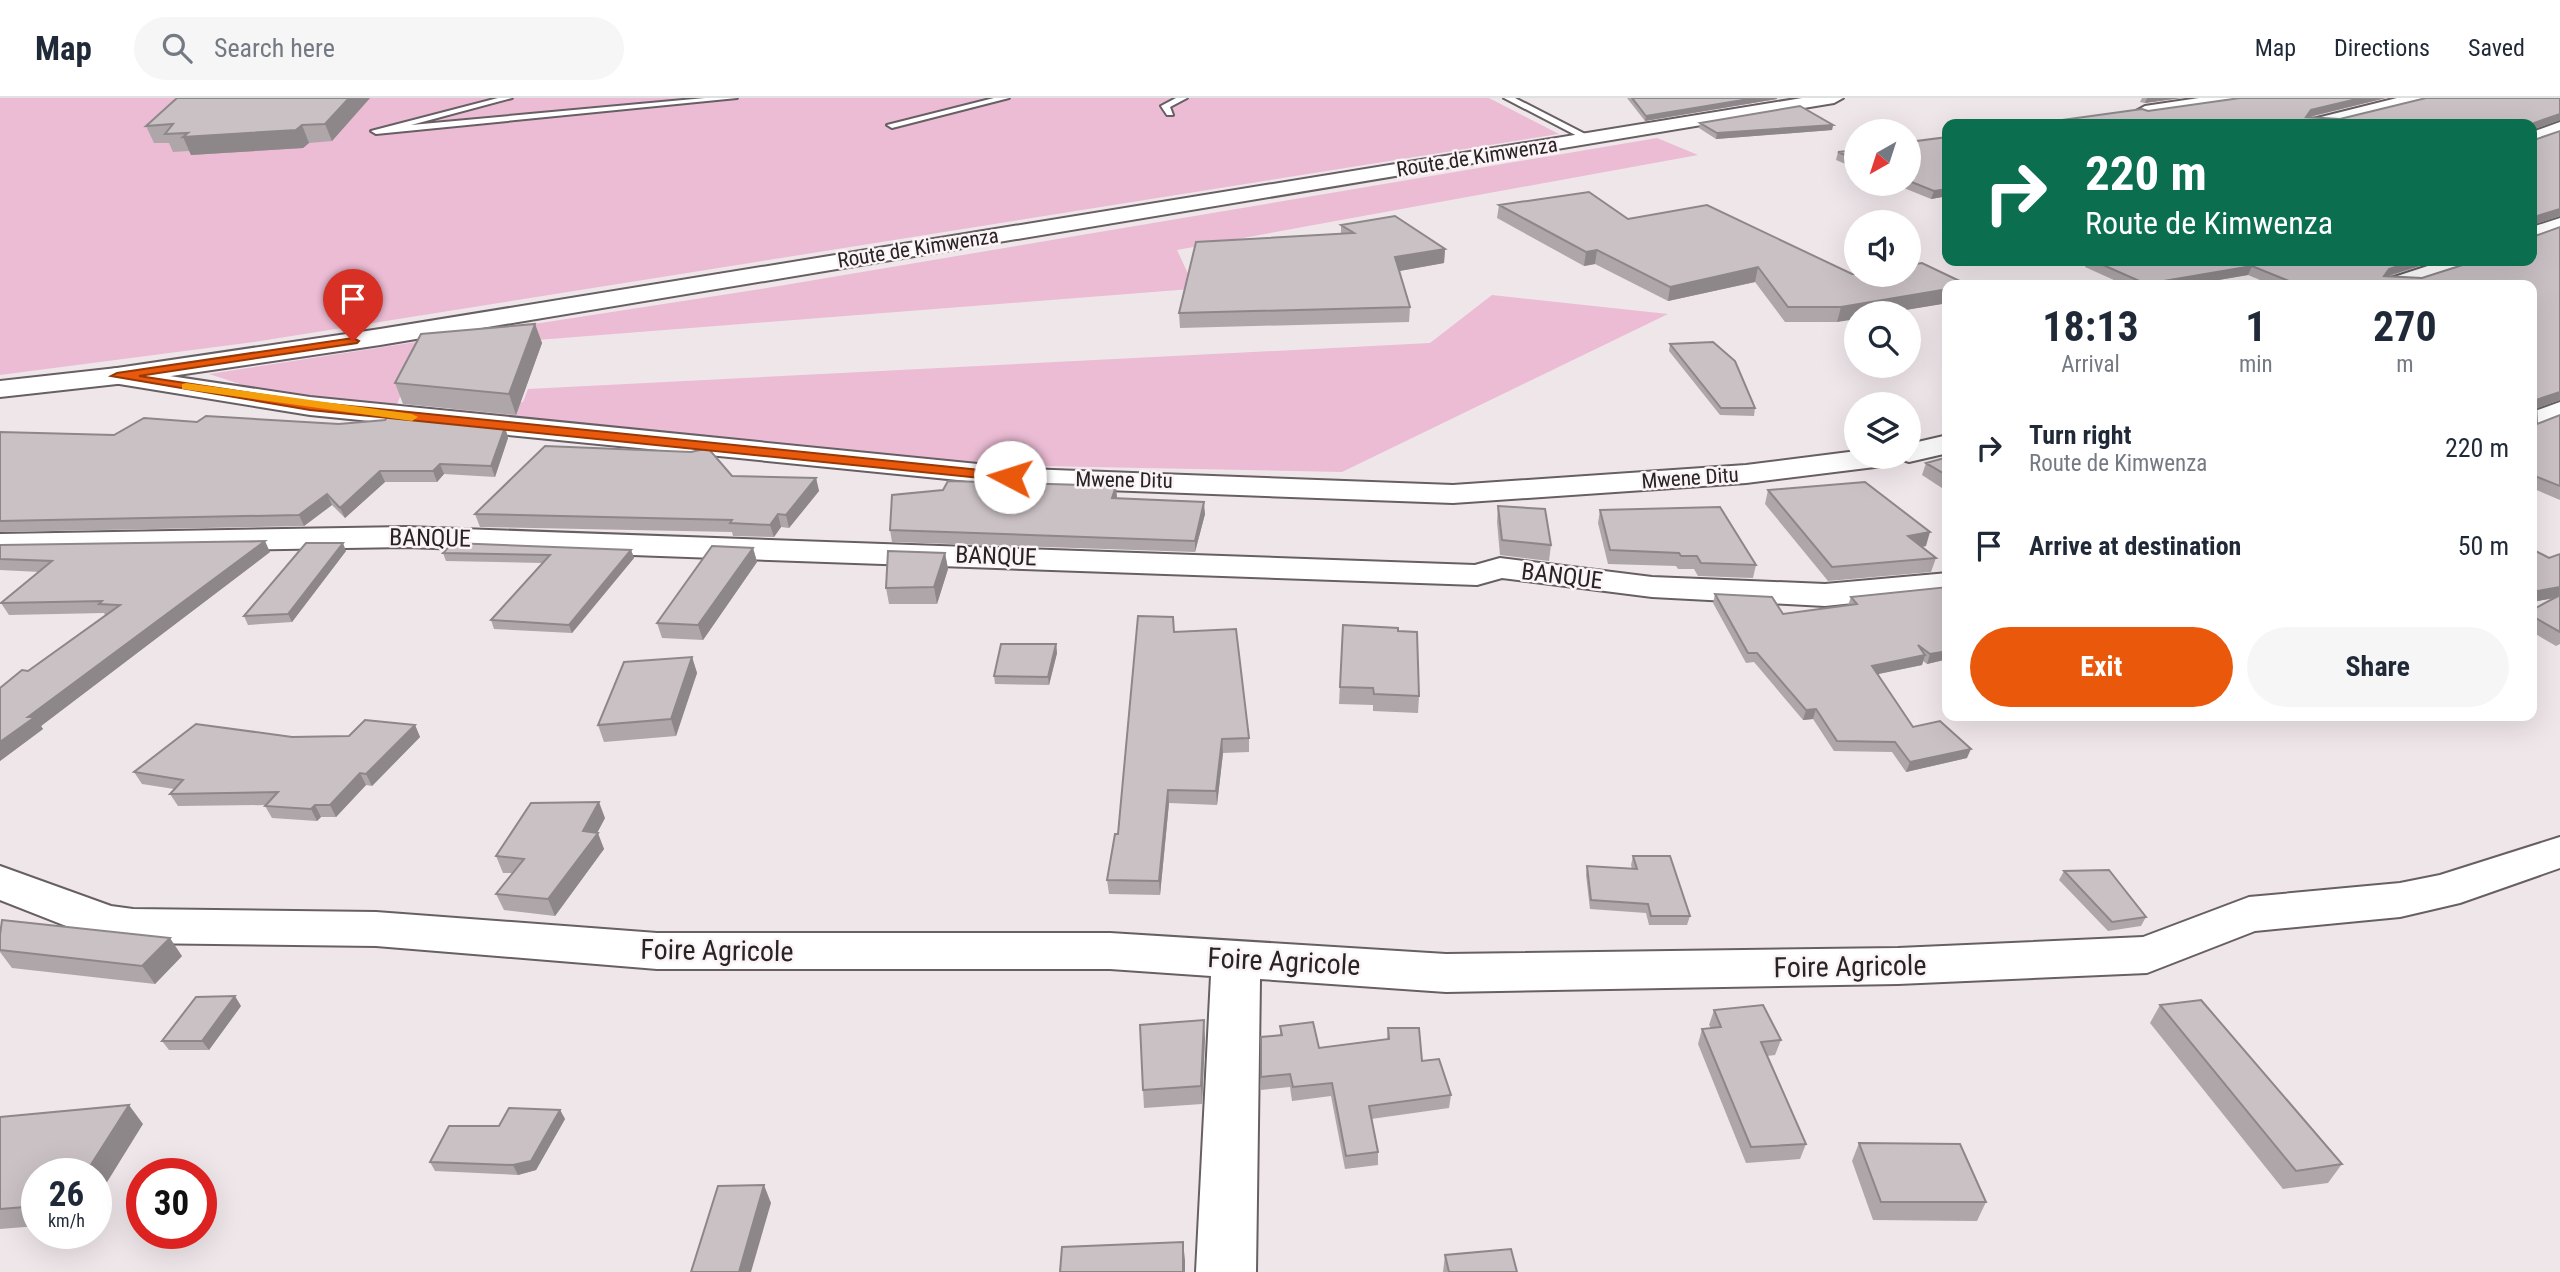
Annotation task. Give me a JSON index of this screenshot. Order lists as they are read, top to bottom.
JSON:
{
  "streets": {
    "street": [
      "Route de Kimwenza",
      "Mwene Ditu",
      "BANQUE",
      "Foire Agricole"
    ]
  },
  "crossings": [
    ["Route de Kimwenza", "Mwene Ditu"]
  ],
  "north": "bottom left",
  "page": {
    "header": "Map",
    "search": "Search here",
    "nav": ["Map", "Directions", "Saved"],
    "turn": ["220 m", "Route de Kimwenza"],
    "eta": [
      "18:13",
      "Arrival",
      "1",
      "min",
      "270",
      "m"
    ],
    "list": [
      {
        "name": "Turn right",
        "note": "Route de Kimwenza",
        "value": "220 m"
      },
      {
        "name": "Arrive at destination",
        "value": "50 m"
      }
    ],
    "buttons": ["Exit", "Share"],
    "speed": "26 km/h",
    "limit": "30"
  }
}
